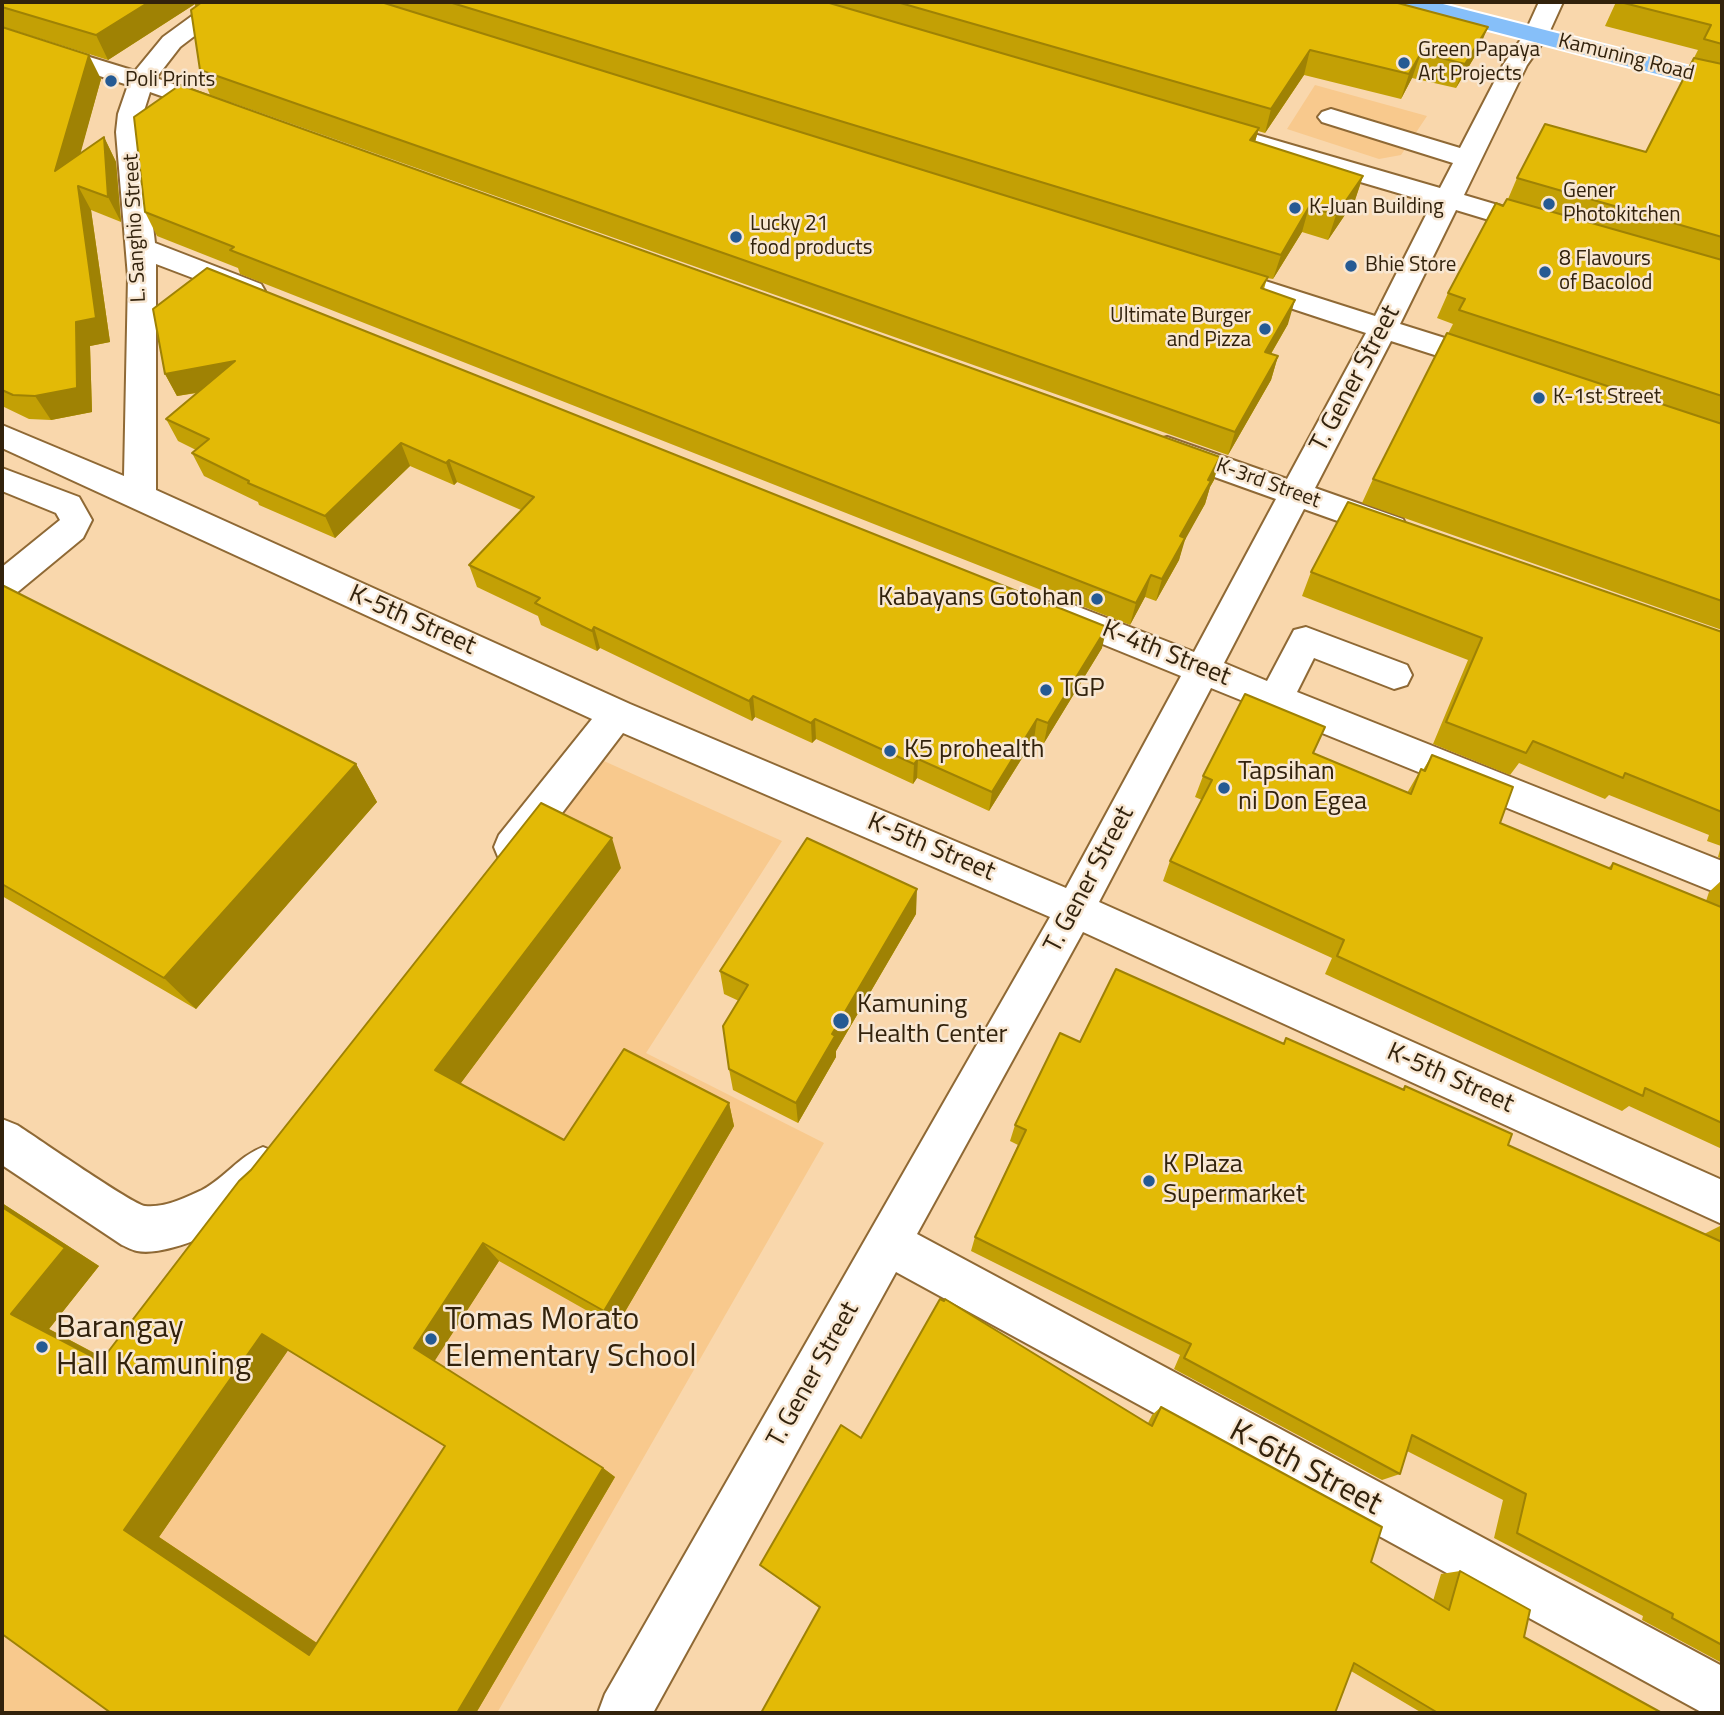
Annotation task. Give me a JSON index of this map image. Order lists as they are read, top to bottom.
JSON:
{
  "streets": {
    "main road": ["Kamuning Road"],
    "street": [
      "L. Sanghio Street",
      "T. Gener Street",
      "K-3rd Street",
      "K-5th Street",
      "K-4th Street",
      "K-6th Street"
    ]
  },
  "crossings": [
    ["Kamuning Road", "T. Gener Street"],
    ["L. Sanghio Street", "K-5th Street"],
    ["T. Gener Street", "K-3rd Street"],
    ["T. Gener Street", "K-5th Street"],
    ["T. Gener Street", "K-4th Street"],
    ["T. Gener Street", "K-6th Street"]
  ],
  "places": [
    "Green Papaya Art Projects",
    "Poli Prints",
    "Gener Photokitchen",
    "K-Juan Building",
    "Lucky 21 food products",
    "Bhie Store",
    "8 Flavours of Bacolod",
    "Ultimate Burger and Pizza",
    "K-1st Street",
    "Kabayans Gotohan",
    "TGP",
    "K5 prohealth",
    "Tapsihan ni Don Egea",
    "Kamuning Health Center",
    "K Plaza Supermarket",
    "Tomas Morato Elementary School",
    "Barangay Hall Kamuning"
  ]
}
